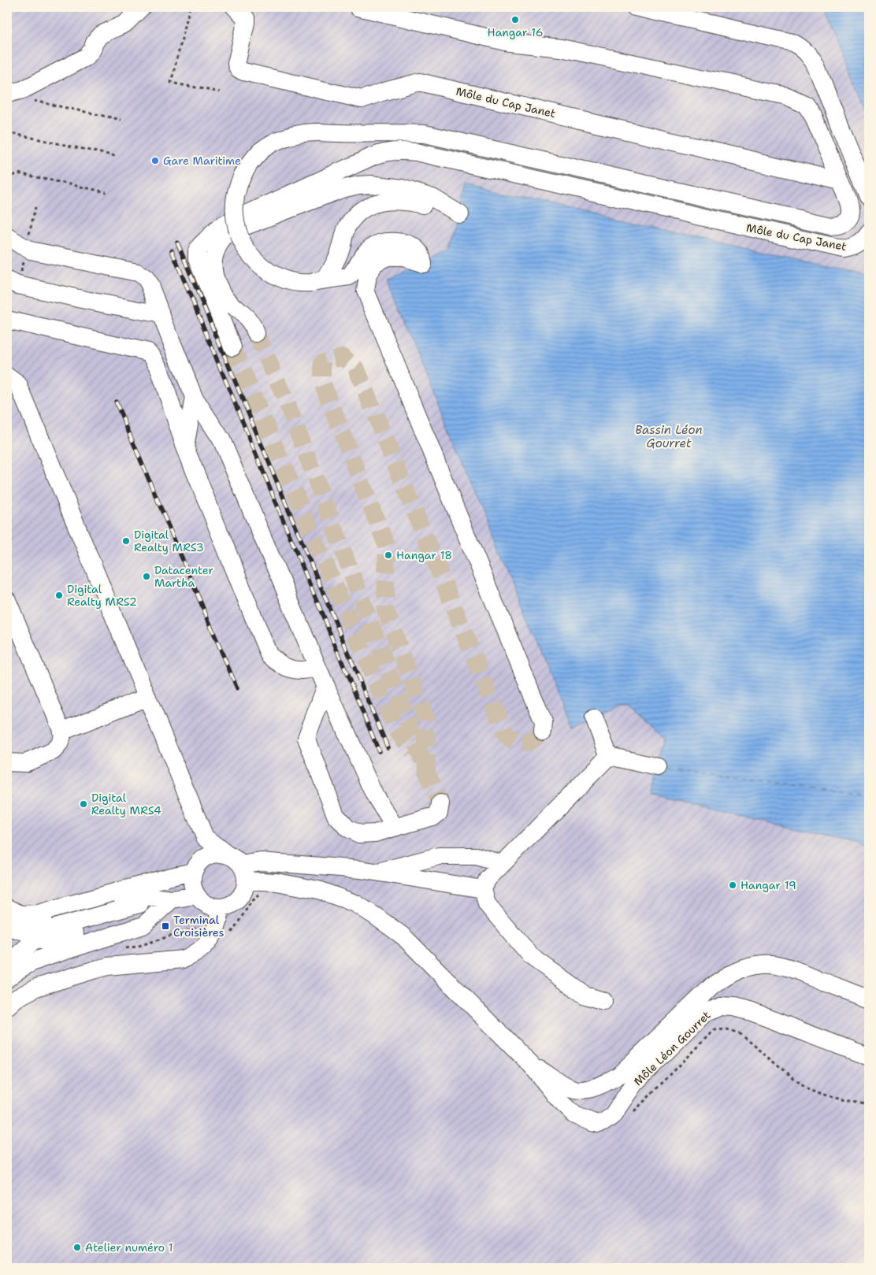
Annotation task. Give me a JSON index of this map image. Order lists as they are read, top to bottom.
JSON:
{
  "streets": {
    "lane": ["Môle du Cap Janet", "Môle Léon Gourret"]
  },
  "water": ["Bassin Léon Gourret"],
  "places": {
    "other": [
      "Hangar 16",
      "Gare Maritime",
      "Digital Realty MRS3",
      "Hangar 18",
      "Datacenter Martha",
      "Digital Realty MRS2",
      "Digital Realty MRS4",
      "Hangar 19",
      "Atelier numéro 1"
    ],
    "transit": ["Terminal Croisières"]
  }
}
